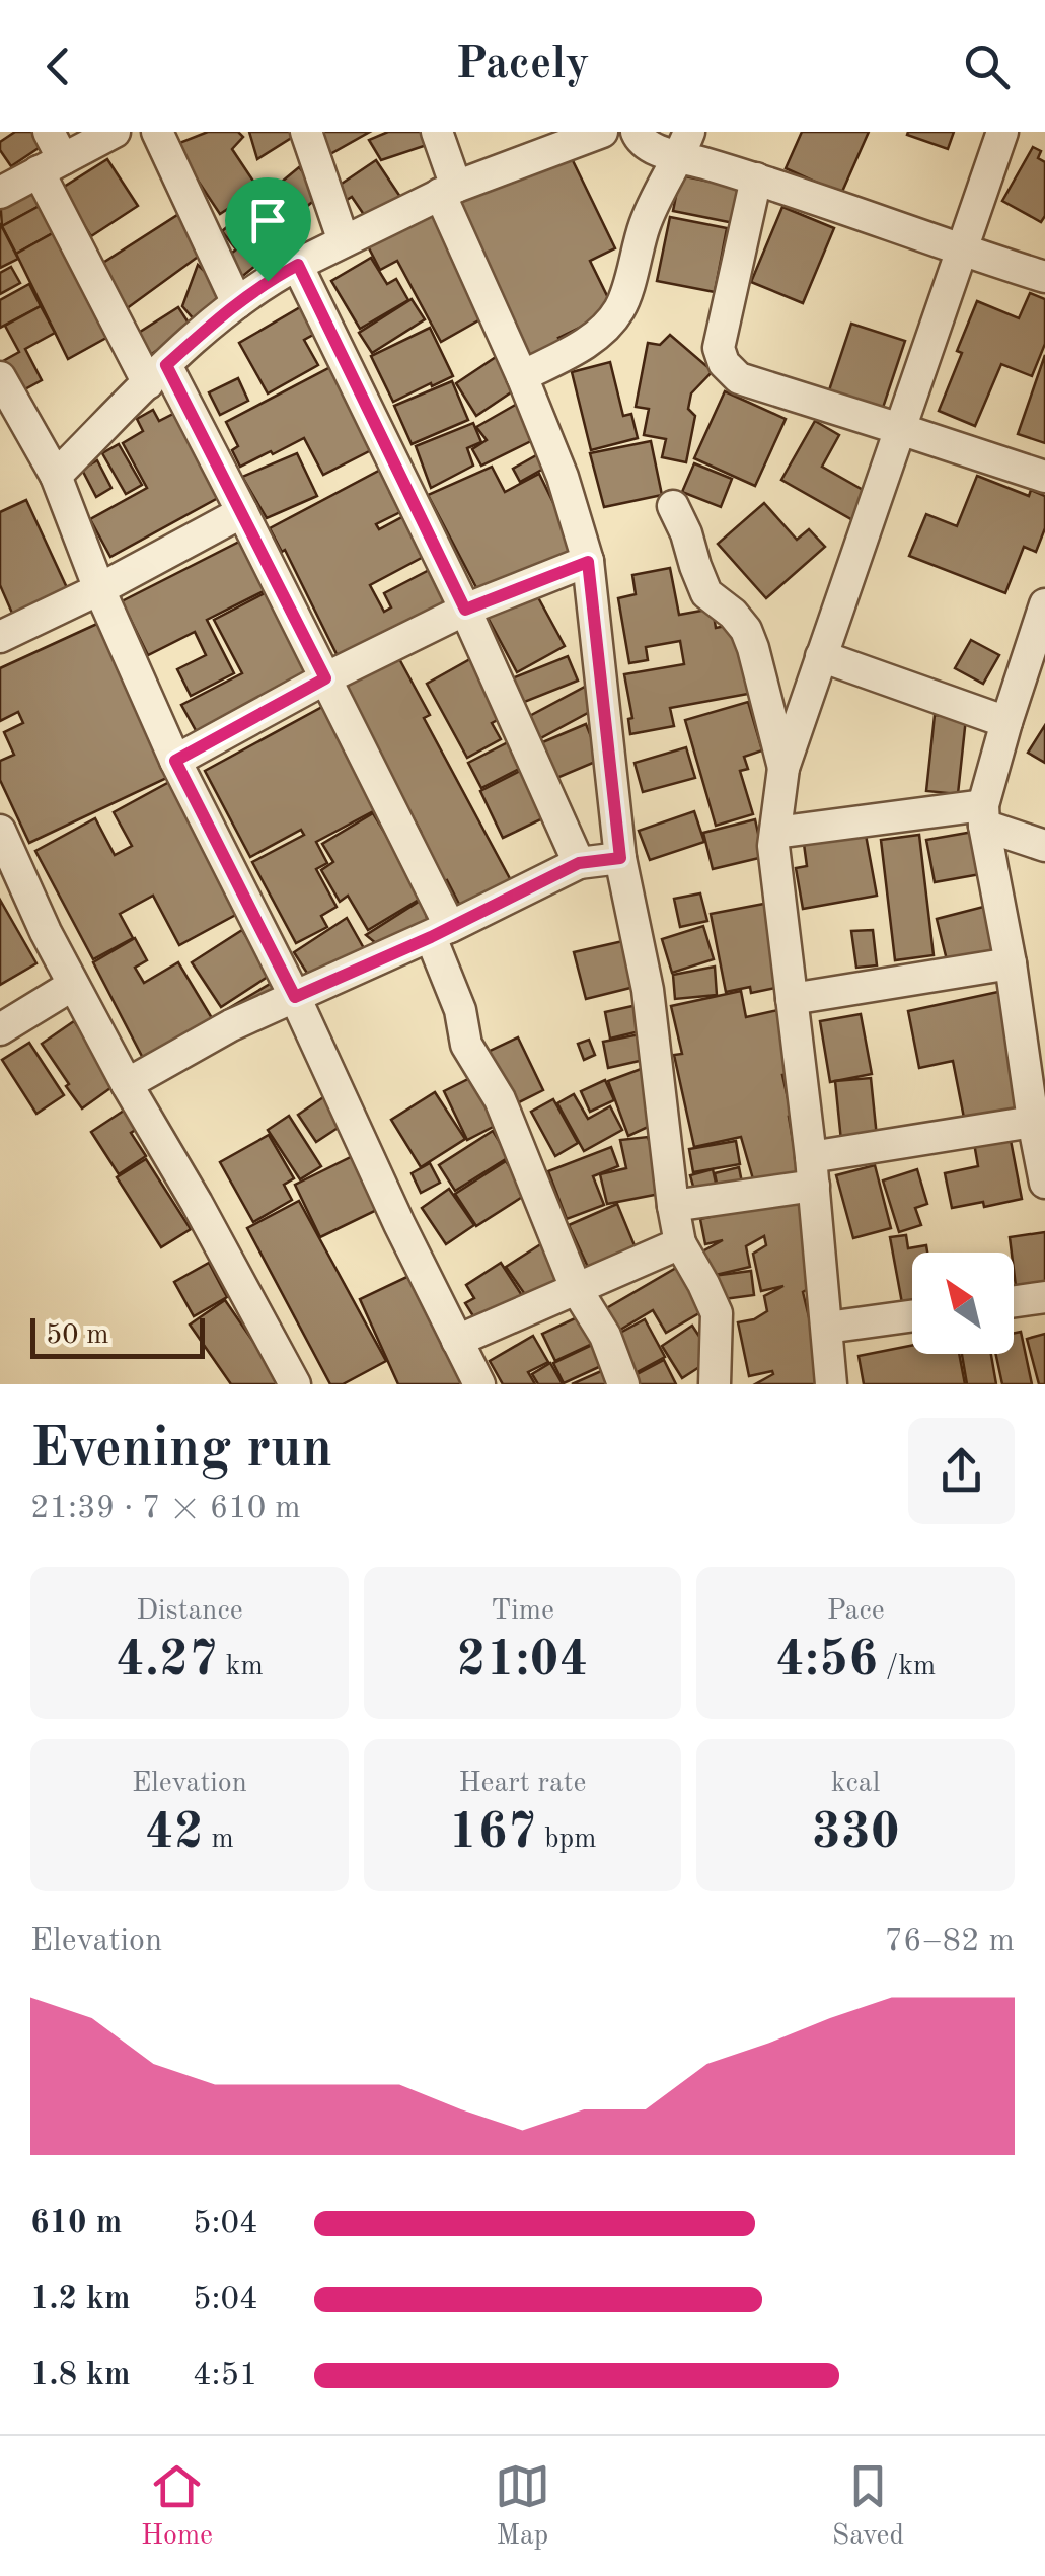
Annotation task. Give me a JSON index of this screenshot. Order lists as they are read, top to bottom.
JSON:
{
  "scale_bar": "50 m",
  "north": "top left",
  "page": {
    "header": "Pacely",
    "scale": "50 m",
    "heading": ["Evening run", "21:39 · 7 × 610 m"],
    "stats": [
      ["Distance", "4.27 km"],
      ["Time", "21:04"],
      ["Pace", "4:56 /km"],
      ["Elevation", "42 m"],
      ["Heart rate", "167 bpm"],
      ["kcal", "330"]
    ],
    "chart": ["Elevation", "76–82 m"],
    "list": [
      {
        "name": "610 m",
        "note": "5:04"
      },
      {
        "name": "1.2 km",
        "note": "5:04"
      },
      {
        "name": "1.8 km",
        "note": "4:51"
      }
    ],
    "tabs": ["Home", "Map", "Saved"]
  }
}
